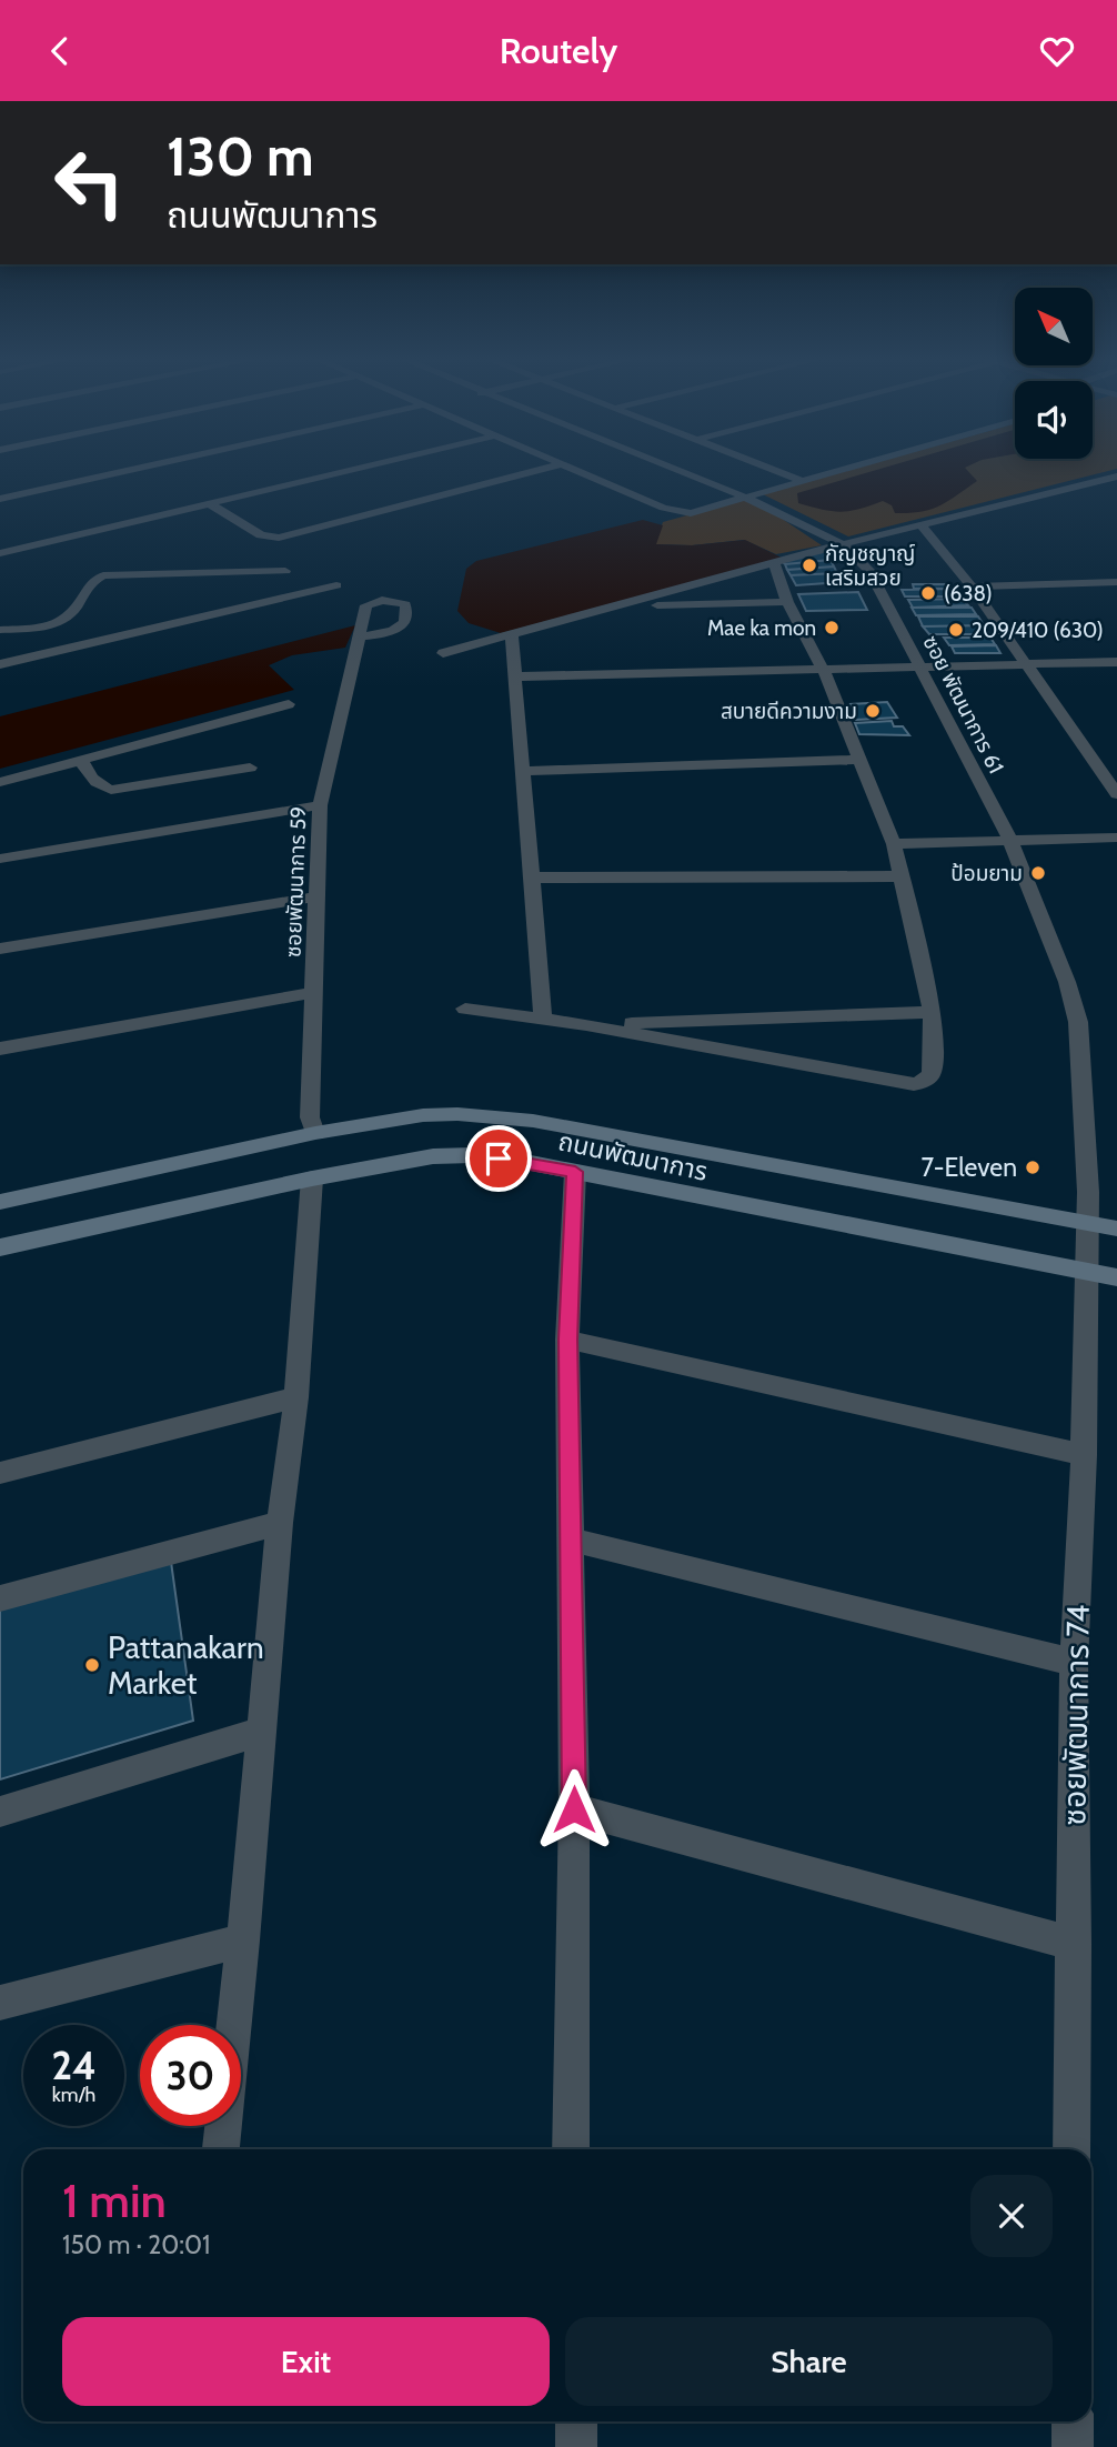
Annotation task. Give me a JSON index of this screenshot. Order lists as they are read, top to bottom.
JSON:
{
  "streets": {
    "main road": ["ถนนพัฒนาการ"],
    "street": ["ซอย พัฒนาการ 61", "ซอยพัฒนาการ 59", "ซอยพัฒนาการ 74"]
  },
  "crossings": [
    ["ซอย พัฒนาการ 61", "ถนนพัฒนาการ"],
    ["ซอย พัฒนาการ 61", "ซอยพัฒนาการ 74"],
    ["ซอยพัฒนาการ 59", "ถนนพัฒนาการ"],
    ["ถนนพัฒนาการ", "ซอยพัฒนาการ 74"]
  ],
  "places": [
    "กัญชญาญ์ เสริมสวย",
    "(638)",
    "Mae ka mon",
    "209/410 (630)",
    "สบายดีความงาม",
    "ป้อมยาม",
    "7-Eleven",
    "Pattanakarn Market"
  ],
  "north": "top left",
  "page": {
    "header": "Routely",
    "turn": ["130 m", "ถนนพัฒนาการ"],
    "speed": "24 km/h",
    "limit": "30",
    "heading": ["1 min", "150 m · 20:01"],
    "buttons": ["Exit", "Share"]
  }
}
